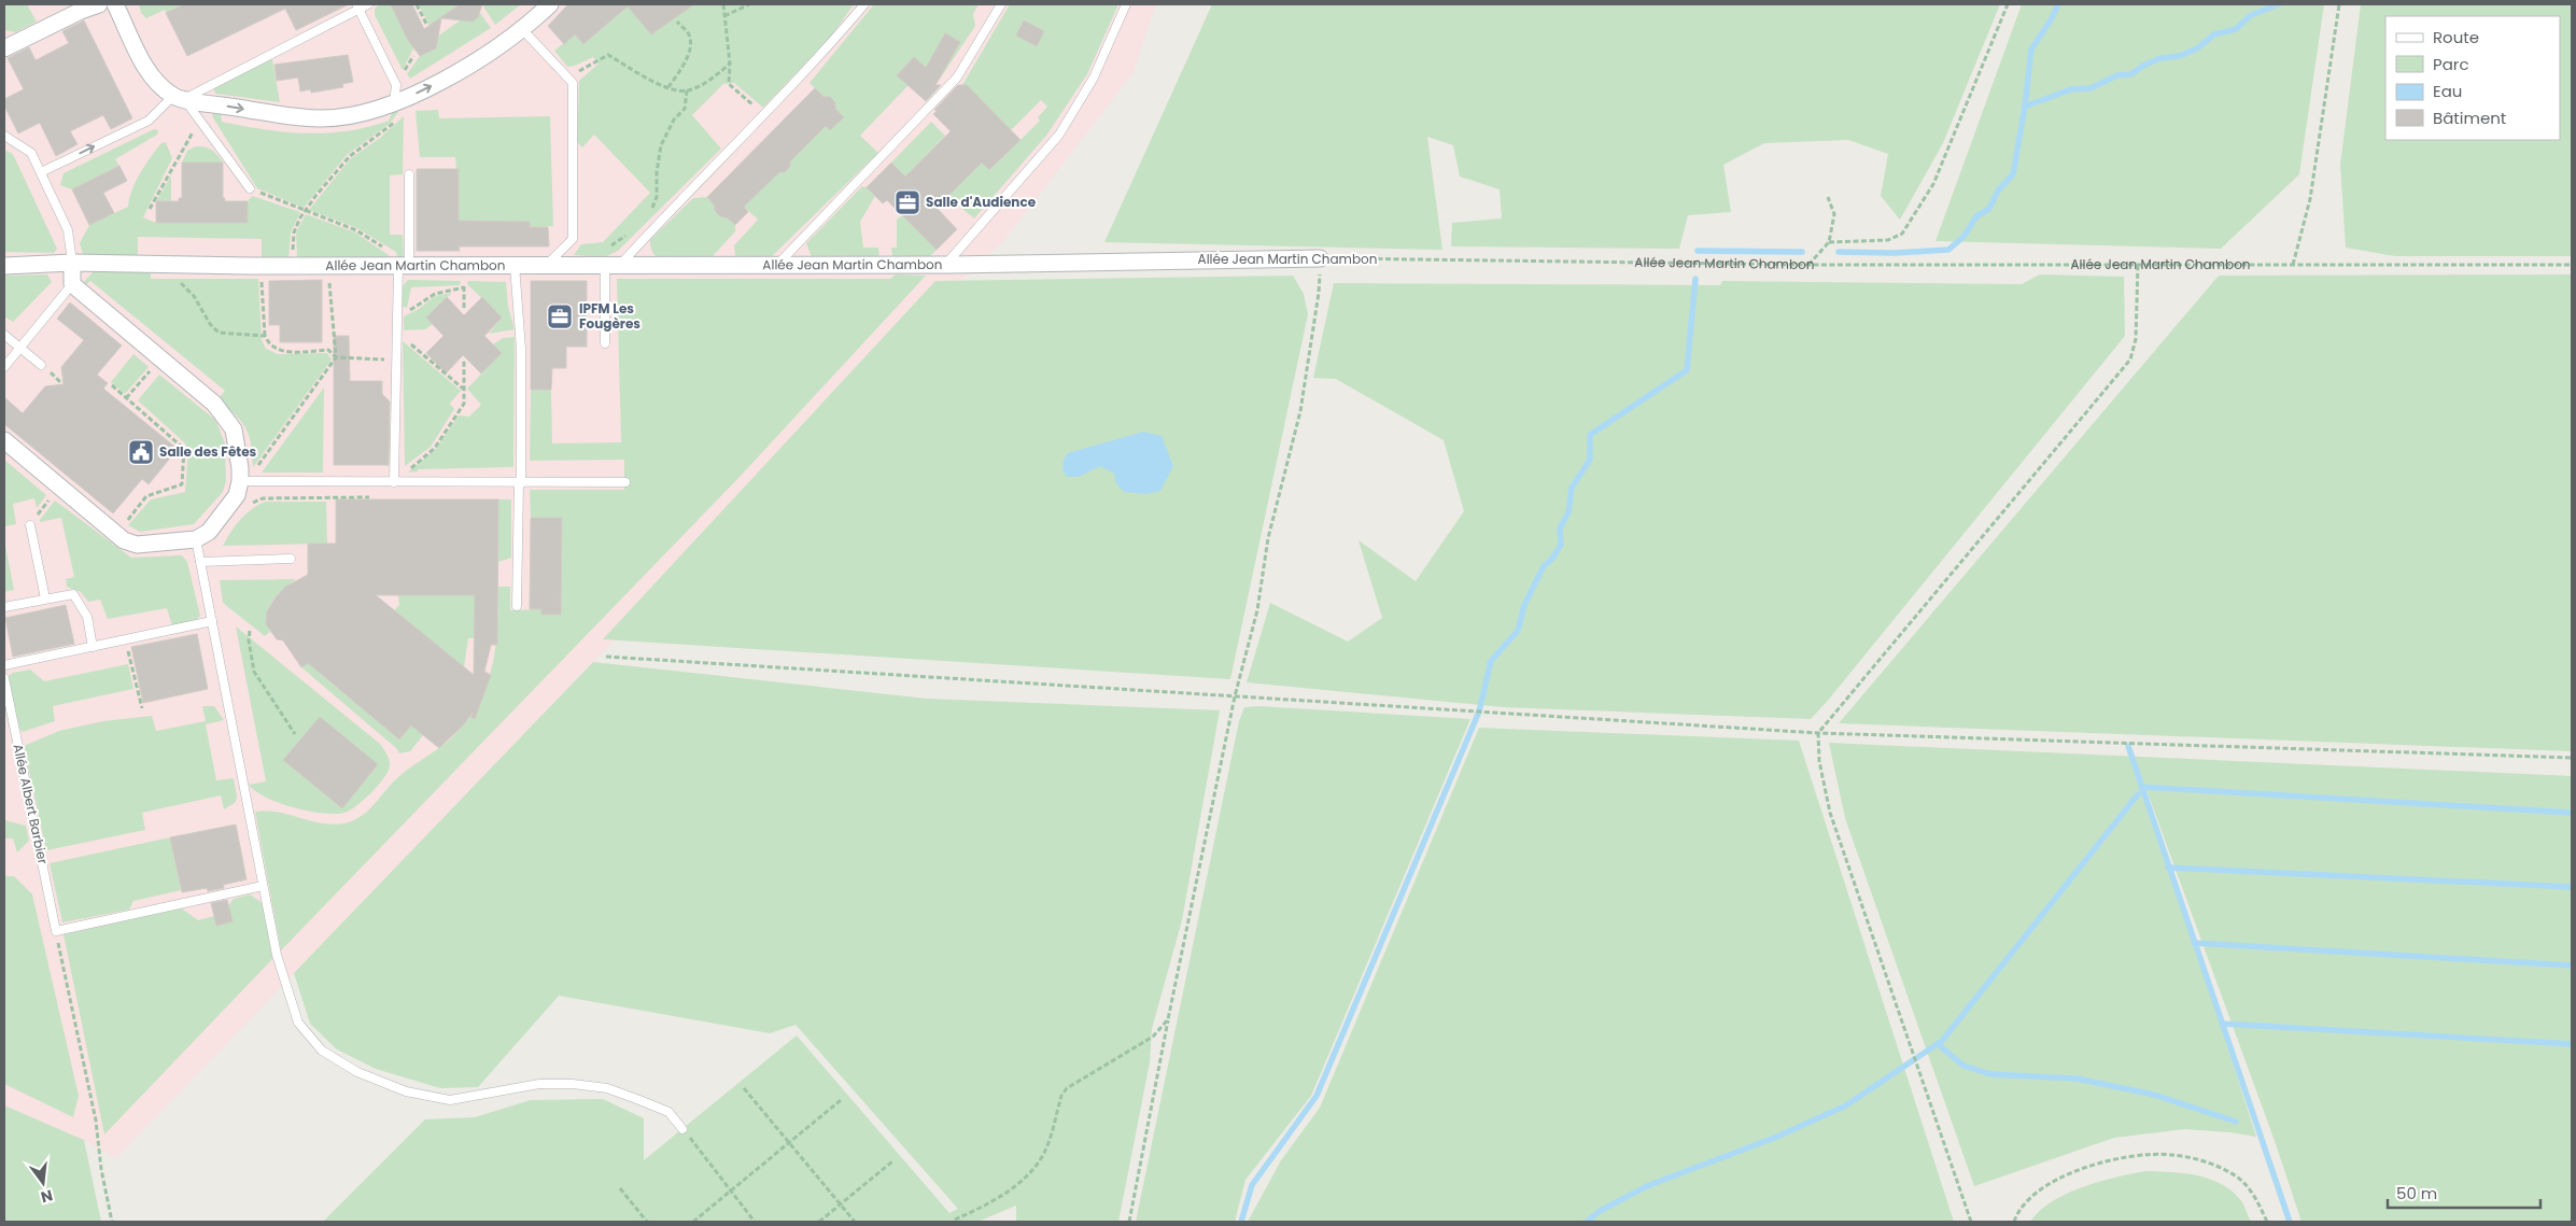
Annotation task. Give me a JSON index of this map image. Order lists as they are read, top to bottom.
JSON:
{
  "streets": {
    "street": ["Allée Jean Martin Chambon"],
    "lane": ["Allée Albert Barbier"]
  },
  "places": {
    "office": ["Salle d'Audience", "IPFM Les Fougères"],
    "public building": ["Salle des Fêtes"]
  },
  "legend": [
    "Route",
    "Parc",
    "Eau",
    "Bâtiment"
  ],
  "scale_bar": "50 m",
  "north": "bottom"
}
